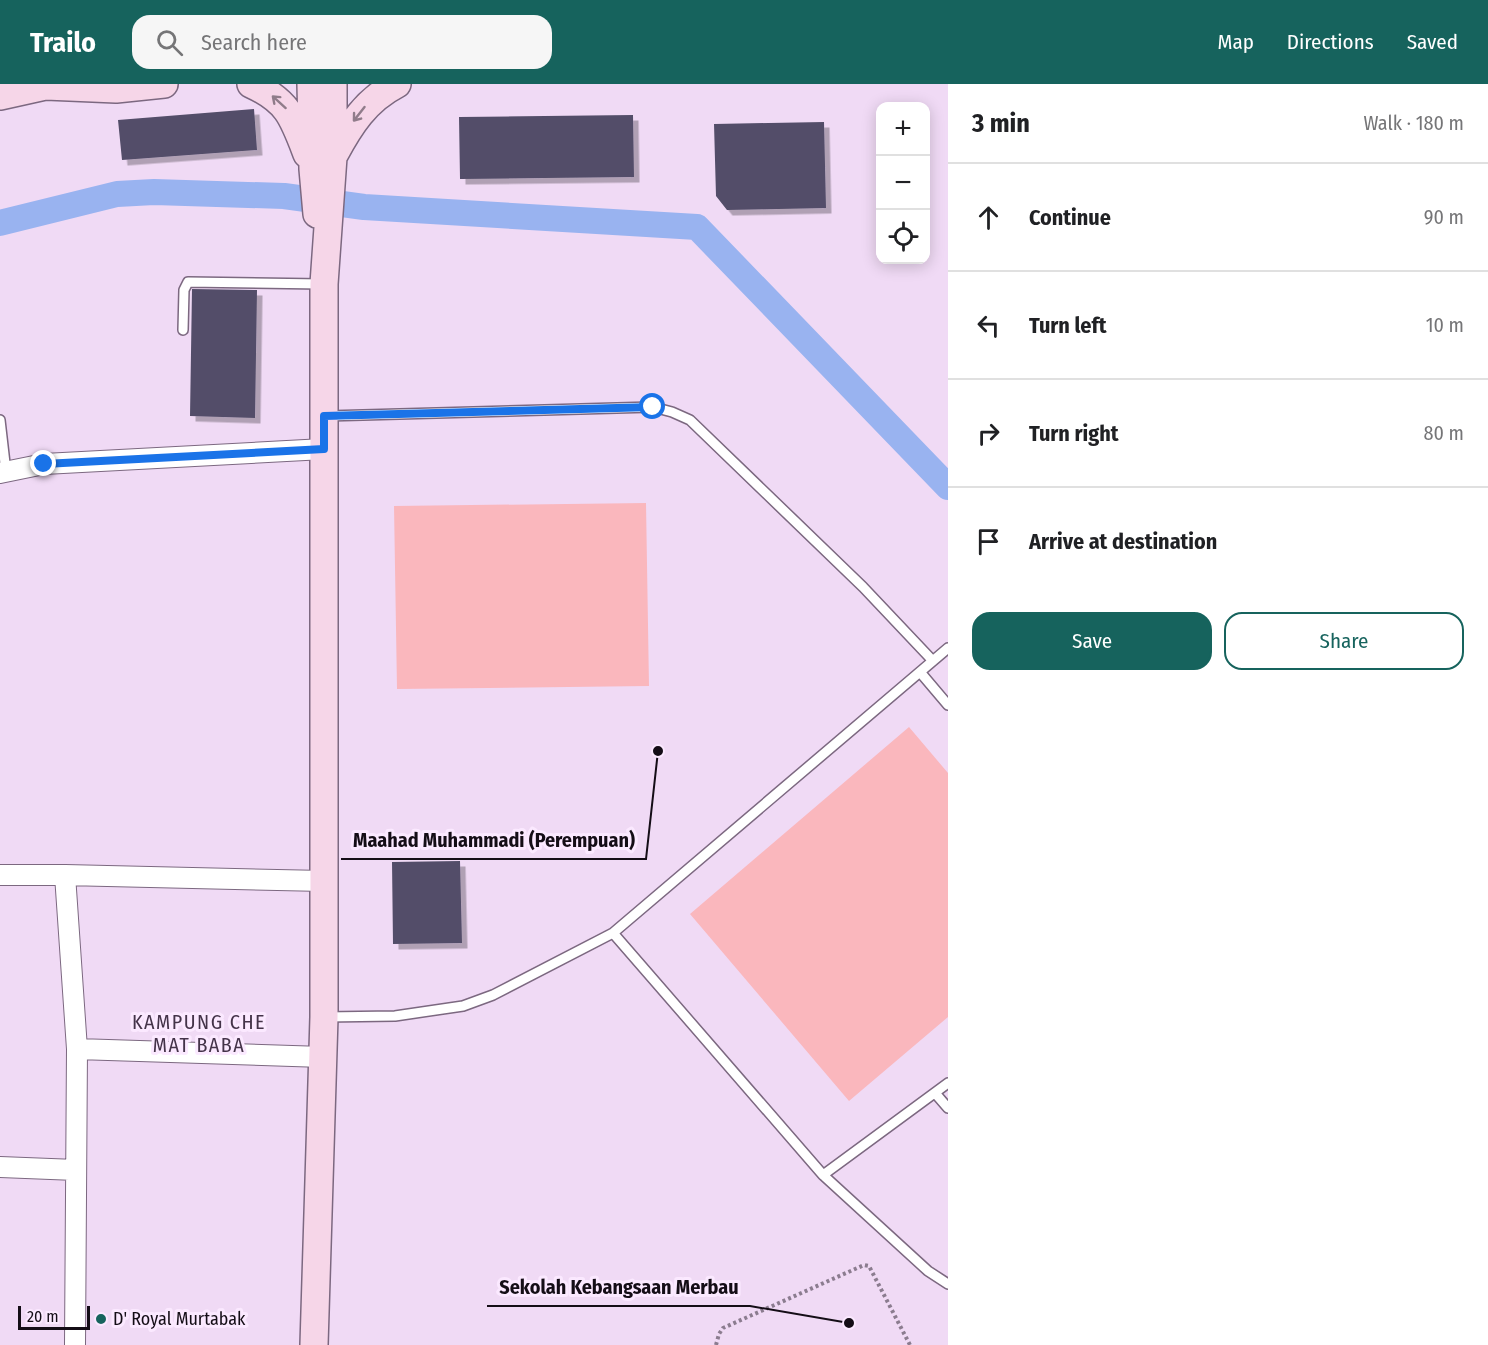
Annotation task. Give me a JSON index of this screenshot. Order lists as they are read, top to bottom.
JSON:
{
  "districts": ["KAMPUNG CHE MAT BABA"],
  "places": ["Maahad Muhammadi (Perempuan)", "D' Royal Murtabak", "Sekolah Kebangsaan Merbau"],
  "scale_bar": "20 m",
  "page": {
    "header": "Trailo",
    "search": "Search here",
    "nav": ["Map", "Directions", "Saved"],
    "heading": ["3 min", "Walk · 180 m"],
    "map_buttons": ["+", "−"],
    "list": [
      ["Continue", "90 m"],
      ["Turn left", "10 m"],
      ["Turn right", "80 m"],
      "Arrive at destination"
    ],
    "buttons": ["Save", "Share"],
    "scale": "20 m"
  }
}
